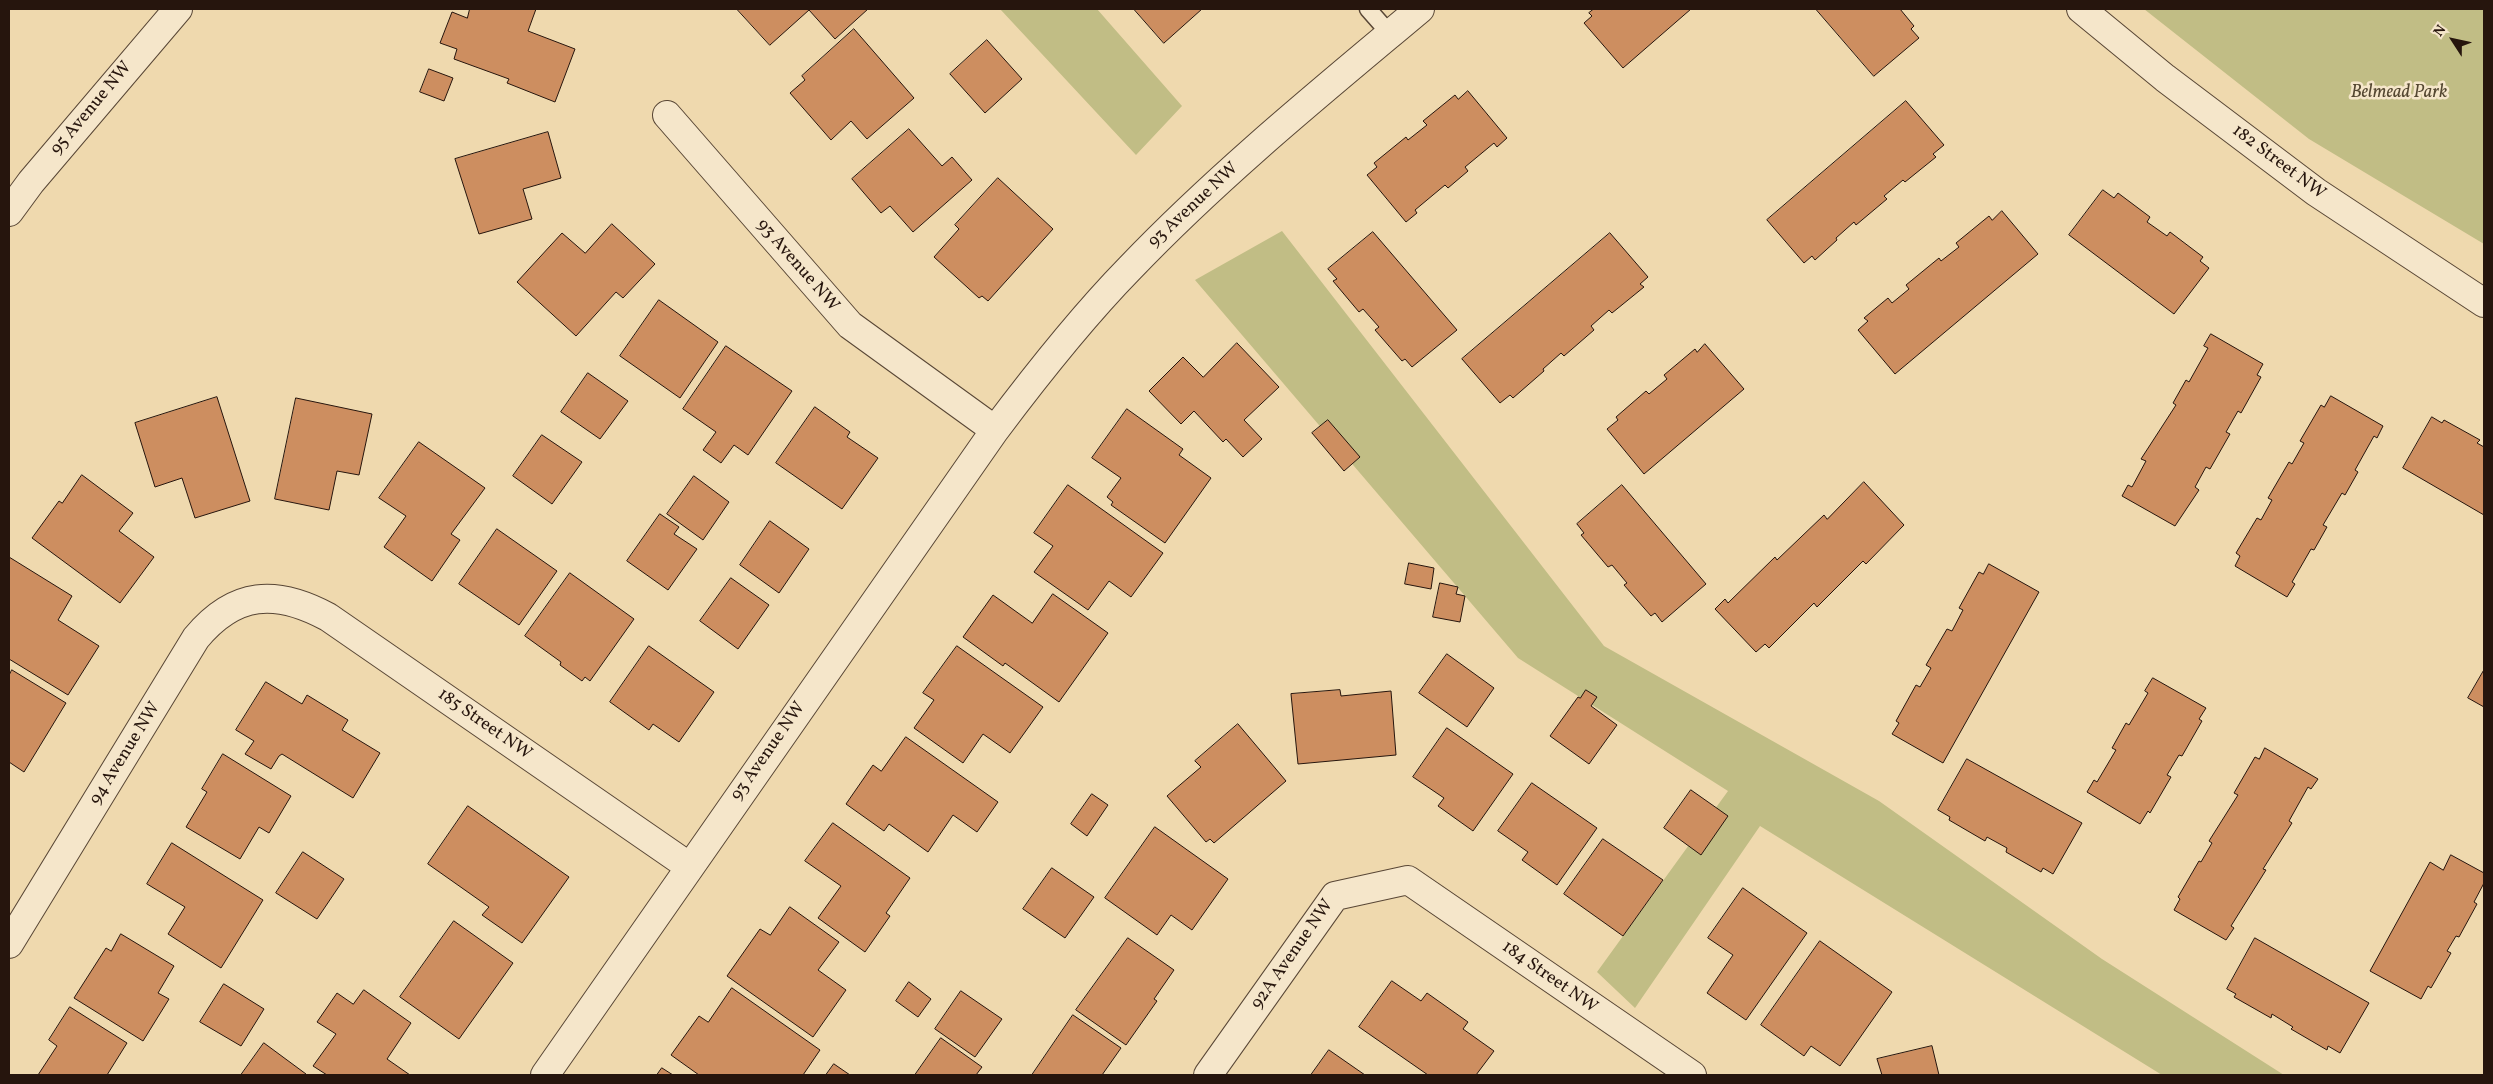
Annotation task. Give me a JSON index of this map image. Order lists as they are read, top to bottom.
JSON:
{
  "streets": {
    "street": [
      "95 Avenue NW",
      "182 Street NW",
      "93 Avenue NW",
      "185 Street NW",
      "94 Avenue NW",
      "92A Avenue NW",
      "184 Street NW"
    ]
  },
  "crossings": [
    ["93 Avenue NW", "185 Street NW"],
    ["185 Street NW", "94 Avenue NW"],
    ["92A Avenue NW", "184 Street NW"]
  ],
  "parks": ["Belmead Park"],
  "north": "top left"
}
